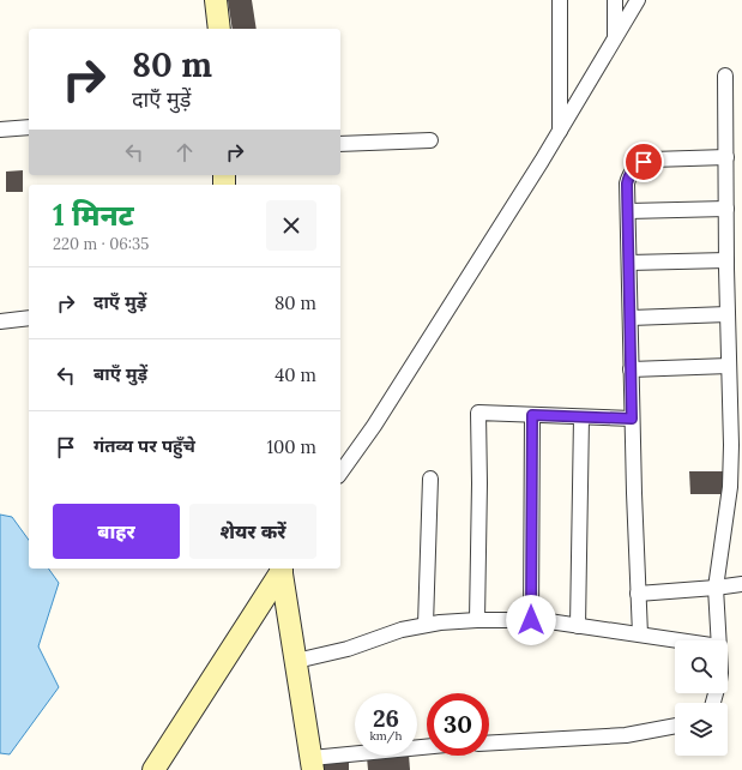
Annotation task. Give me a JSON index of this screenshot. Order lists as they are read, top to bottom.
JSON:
{
  "page": {
    "turn": ["80 m", "दाएँ मुड़ें"],
    "heading": ["1 मिनट", "220 m · 06:35"],
    "list": [
      {
        "name": "दाएँ मुड़ें",
        "value": "80 m"
      },
      {
        "name": "बाएँ मुड़ें",
        "value": "40 m"
      },
      {
        "name": "गंतव्य पर पहुँचे",
        "value": "100 m"
      }
    ],
    "buttons": ["बाहर", "शेयर करें"],
    "speed": "26 km/h",
    "limit": "30"
  }
}
